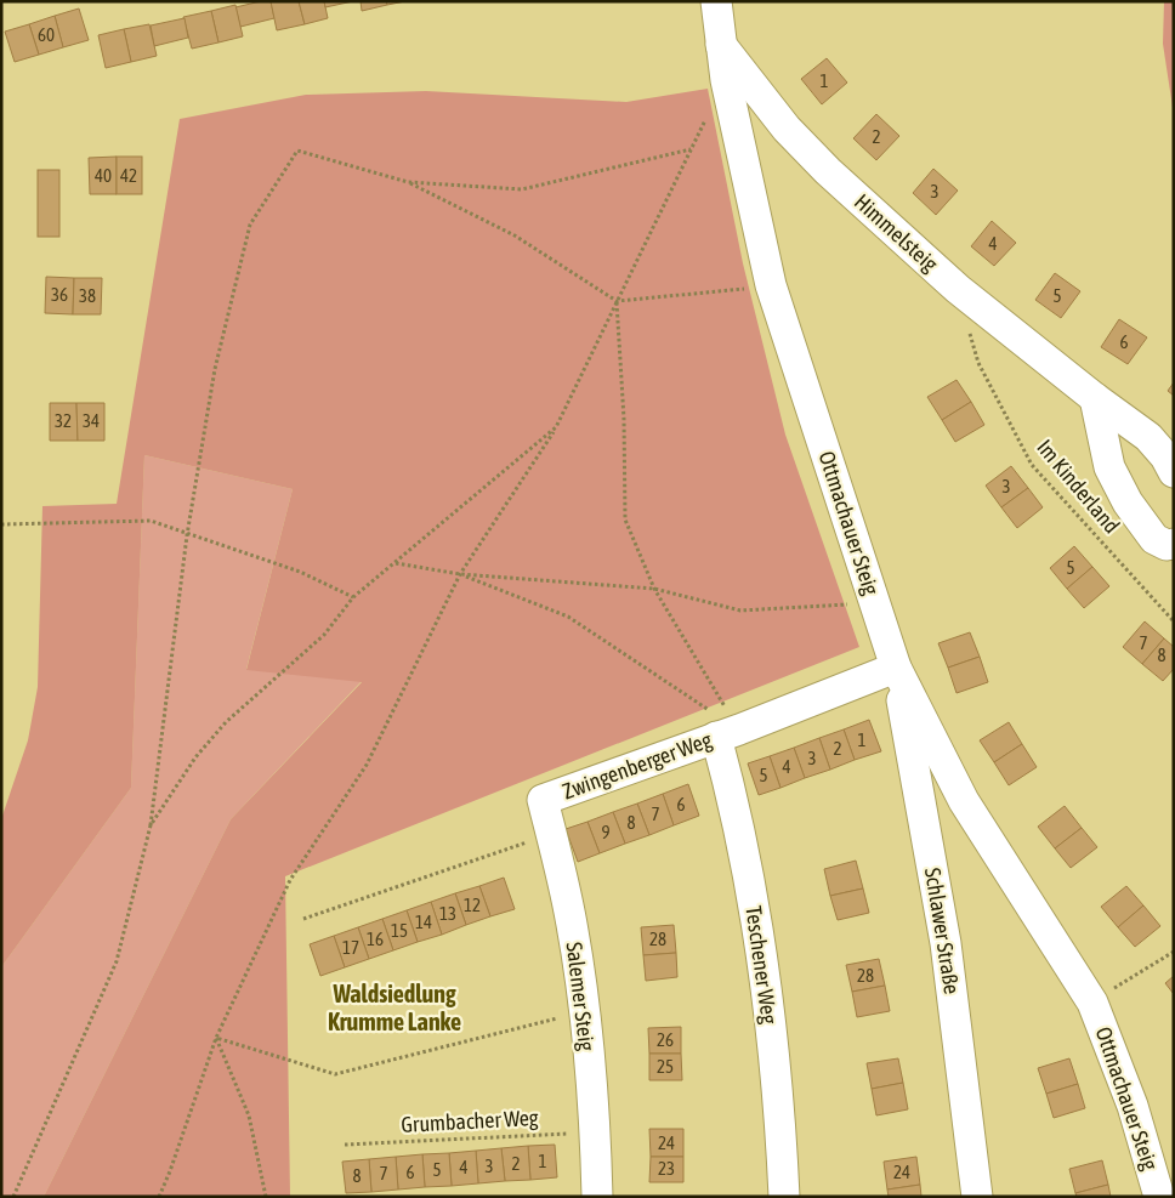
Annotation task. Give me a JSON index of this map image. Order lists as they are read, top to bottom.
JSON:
{
  "streets": {
    "street": [
      "Himmelsteig",
      "Ottmachauer Steig",
      "Zwingenberger Weg",
      "Schlawer Straße",
      "Teschener Weg",
      "Salemer Steig"
    ],
    "path": ["Im Kinderland", "Grumbacher Weg"]
  },
  "crossings": [
    ["Himmelsteig", "Ottmachauer Steig"],
    ["Ottmachauer Steig", "Zwingenberger Weg"],
    ["Ottmachauer Steig", "Schlawer Straße"],
    ["Zwingenberger Weg", "Schlawer Straße"],
    ["Zwingenberger Weg", "Teschener Weg"],
    ["Zwingenberger Weg", "Salemer Steig"],
    ["Salemer Steig", "Grumbacher Weg"]
  ],
  "districts": ["Waldsiedlung Krumme Lanke"],
  "house_numbers": [
    "60",
    "1",
    "2",
    "40",
    "42",
    "3",
    "4",
    "36",
    "38",
    "5",
    "6",
    "32",
    "34",
    "3",
    "5",
    "7",
    "8",
    "1",
    "2",
    "3",
    "4",
    "5",
    "6",
    "7",
    "8",
    "9",
    "12",
    "13",
    "14",
    "15",
    "16",
    "28",
    "17",
    "28",
    "26",
    "25",
    "24",
    "1",
    "2",
    "3",
    "4",
    "23",
    "5",
    "6",
    "24",
    "7",
    "8"
  ]
}
